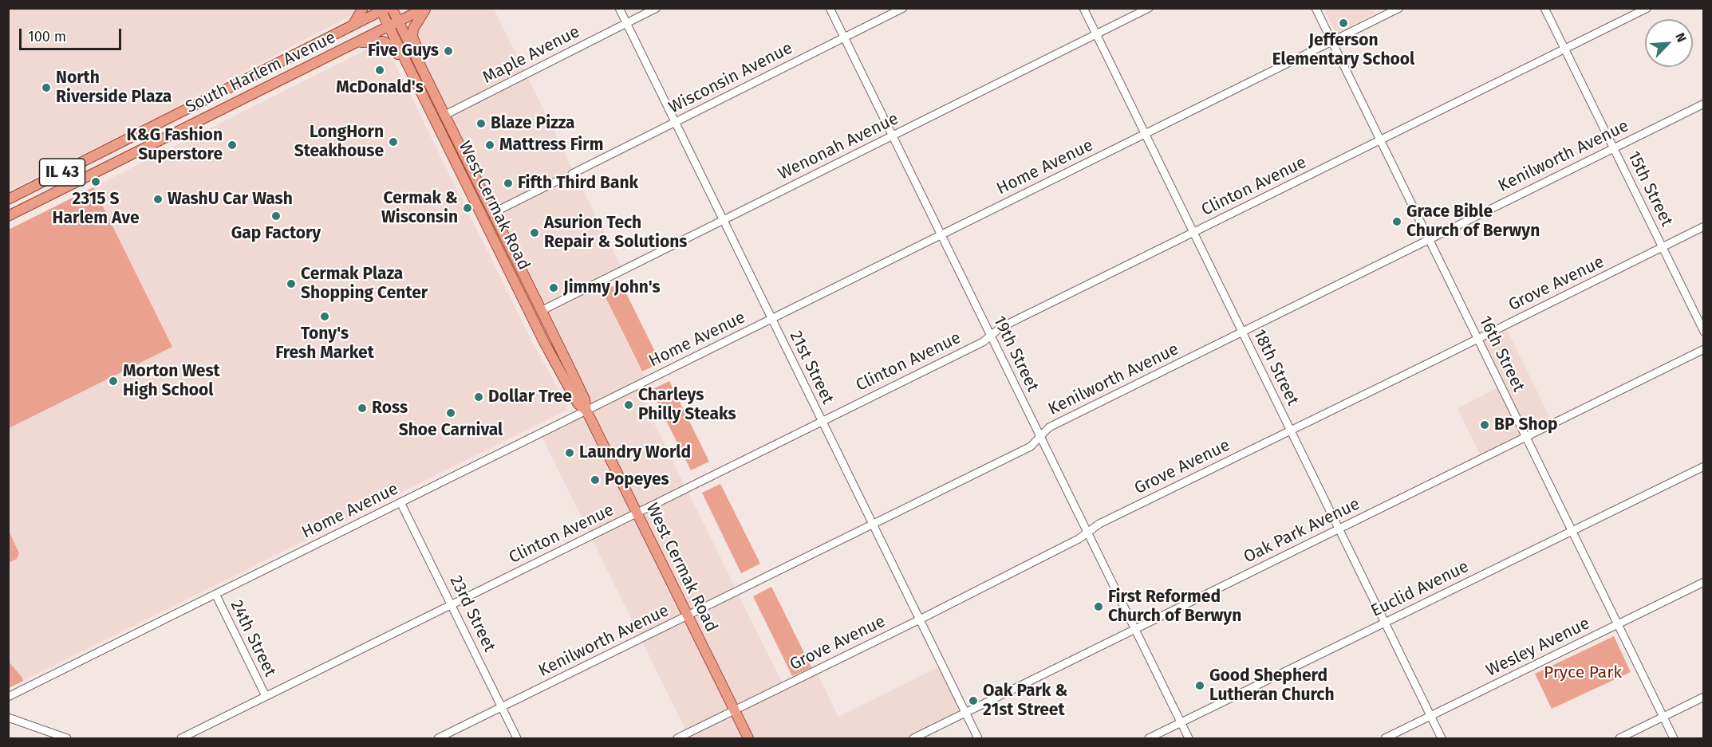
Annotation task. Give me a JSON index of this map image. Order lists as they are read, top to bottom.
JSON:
{
  "streets": {
    "main road": ["South Harlem Avenue", "IL 43", "West Cermak Road"],
    "street": [
      "Maple Avenue",
      "Wisconsin Avenue",
      "Wenonah Avenue",
      "Kenilworth Avenue",
      "Home Avenue",
      "Clinton Avenue",
      "15th Street",
      "Grove Avenue",
      "19th Street",
      "16th Street",
      "21st Street",
      "18th Street",
      "Oak Park Avenue",
      "Euclid Avenue",
      "23rd Street",
      "24th Street",
      "Wesley Avenue"
    ]
  },
  "crossings": [
    ["Maple Avenue", "West Cermak Road"],
    ["Maple Avenue", "21st Street"],
    ["South Harlem Avenue", "West Cermak Road"],
    ["Wisconsin Avenue", "19th Street"],
    ["Wisconsin Avenue", "21st Street"],
    ["Wenonah Avenue", "West Cermak Road"],
    ["Wenonah Avenue", "19th Street"],
    ["Wenonah Avenue", "21st Street"],
    ["Wenonah Avenue", "18th Street"],
    ["Kenilworth Avenue", "15th Street"],
    ["Kenilworth Avenue", "West Cermak Road"],
    ["Kenilworth Avenue", "19th Street"],
    ["Kenilworth Avenue", "16th Street"],
    ["Kenilworth Avenue", "21st Street"],
    ["Kenilworth Avenue", "18th Street"],
    ["Kenilworth Avenue", "23rd Street"],
    ["Home Avenue", "West Cermak Road"],
    ["Home Avenue", "19th Street"],
    ["Home Avenue", "16th Street"],
    ["Home Avenue", "21st Street"],
    ["Home Avenue", "18th Street"],
    ["Home Avenue", "23rd Street"],
    ["Home Avenue", "24th Street"],
    ["Clinton Avenue", "15th Street"],
    ["Clinton Avenue", "West Cermak Road"],
    ["Clinton Avenue", "19th Street"],
    ["Clinton Avenue", "16th Street"],
    ["Clinton Avenue", "21st Street"],
    ["Clinton Avenue", "18th Street"],
    ["Clinton Avenue", "23rd Street"],
    ["Clinton Avenue", "24th Street"],
    ["15th Street", "Grove Avenue"],
    ["West Cermak Road", "Grove Avenue"],
    ["Grove Avenue", "19th Street"],
    ["Grove Avenue", "16th Street"],
    ["Grove Avenue", "21st Street"],
    ["Grove Avenue", "18th Street"],
    ["19th Street", "Oak Park Avenue"],
    ["19th Street", "Euclid Avenue"],
    ["16th Street", "Oak Park Avenue"],
    ["16th Street", "Euclid Avenue"],
    ["16th Street", "Wesley Avenue"],
    ["21st Street", "Oak Park Avenue"],
    ["18th Street", "Oak Park Avenue"],
    ["18th Street", "Euclid Avenue"],
    ["18th Street", "Wesley Avenue"]
  ],
  "parks": ["Pryce Park"],
  "places": [
    "Jefferson Elementary School",
    "Five Guys",
    "McDonald's",
    "North Riverside Plaza",
    "Blaze Pizza",
    "LongHorn Steakhouse",
    "K&G Fashion Superstore",
    "Mattress Firm",
    "2315 S Harlem Ave",
    "Fifth Third Bank",
    "WashU Car Wash",
    "Cermak & Wisconsin",
    "Gap Factory",
    "Grace Bible Church of Berwyn",
    "Asurion Tech Repair & Solutions",
    "Cermak Plaza Shopping Center",
    "Jimmy John's",
    "Tony's Fresh Market",
    "Morton West High School",
    "Dollar Tree",
    "Charleys Philly Steaks",
    "Ross",
    "Shoe Carnival",
    "BP Shop",
    "Laundry World",
    "Popeyes",
    "First Reformed Church of Berwyn",
    "Good Shepherd Lutheran Church",
    "Oak Park & 21st Street"
  ],
  "scale_bar": "100 m",
  "north": "top right"
}
